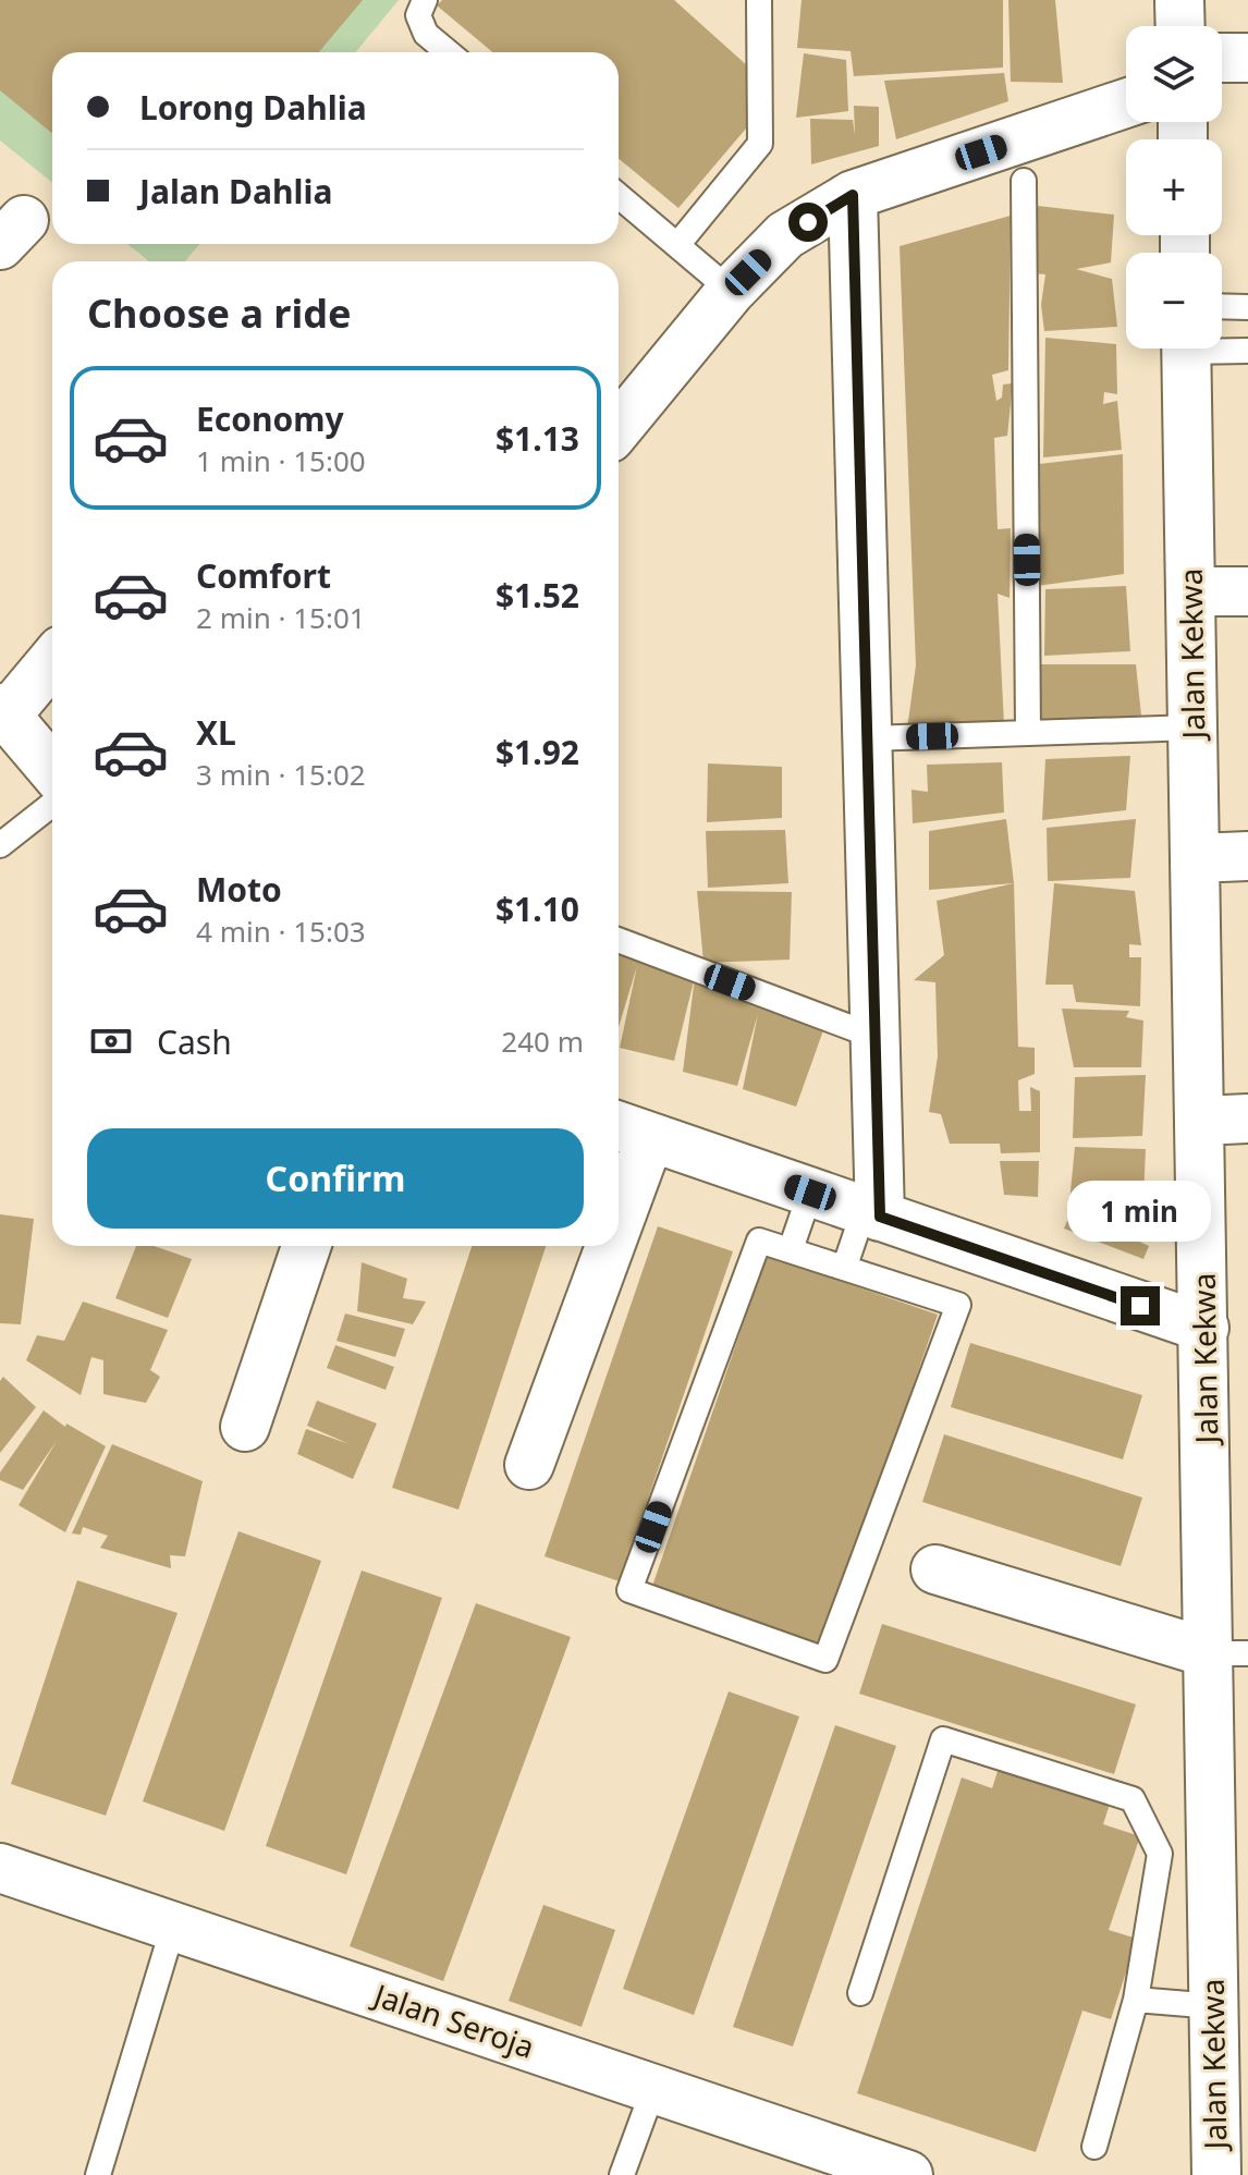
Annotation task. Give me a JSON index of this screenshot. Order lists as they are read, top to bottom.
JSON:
{
  "streets": {
    "street": ["Jalan Kekwa", "Jalan Seroja"]
  },
  "page": {
    "map_buttons": ["+", "−"],
    "banner": ["Lorong Dahlia", "Jalan Dahlia"],
    "heading": "Choose a ride",
    "list": [
      {
        "name": "Economy",
        "note": "1 min · 15:00",
        "value": "$1.13"
      },
      {
        "name": "Comfort",
        "note": "2 min · 15:01",
        "value": "$1.52"
      },
      {
        "name": "XL",
        "note": "3 min · 15:02",
        "value": "$1.92"
      },
      {
        "name": "Moto",
        "note": "4 min · 15:03",
        "value": "$1.10"
      }
    ],
    "pay": ["Cash", "240 m"],
    "buttons": "Confirm",
    "bubble": "1 min"
  }
}
